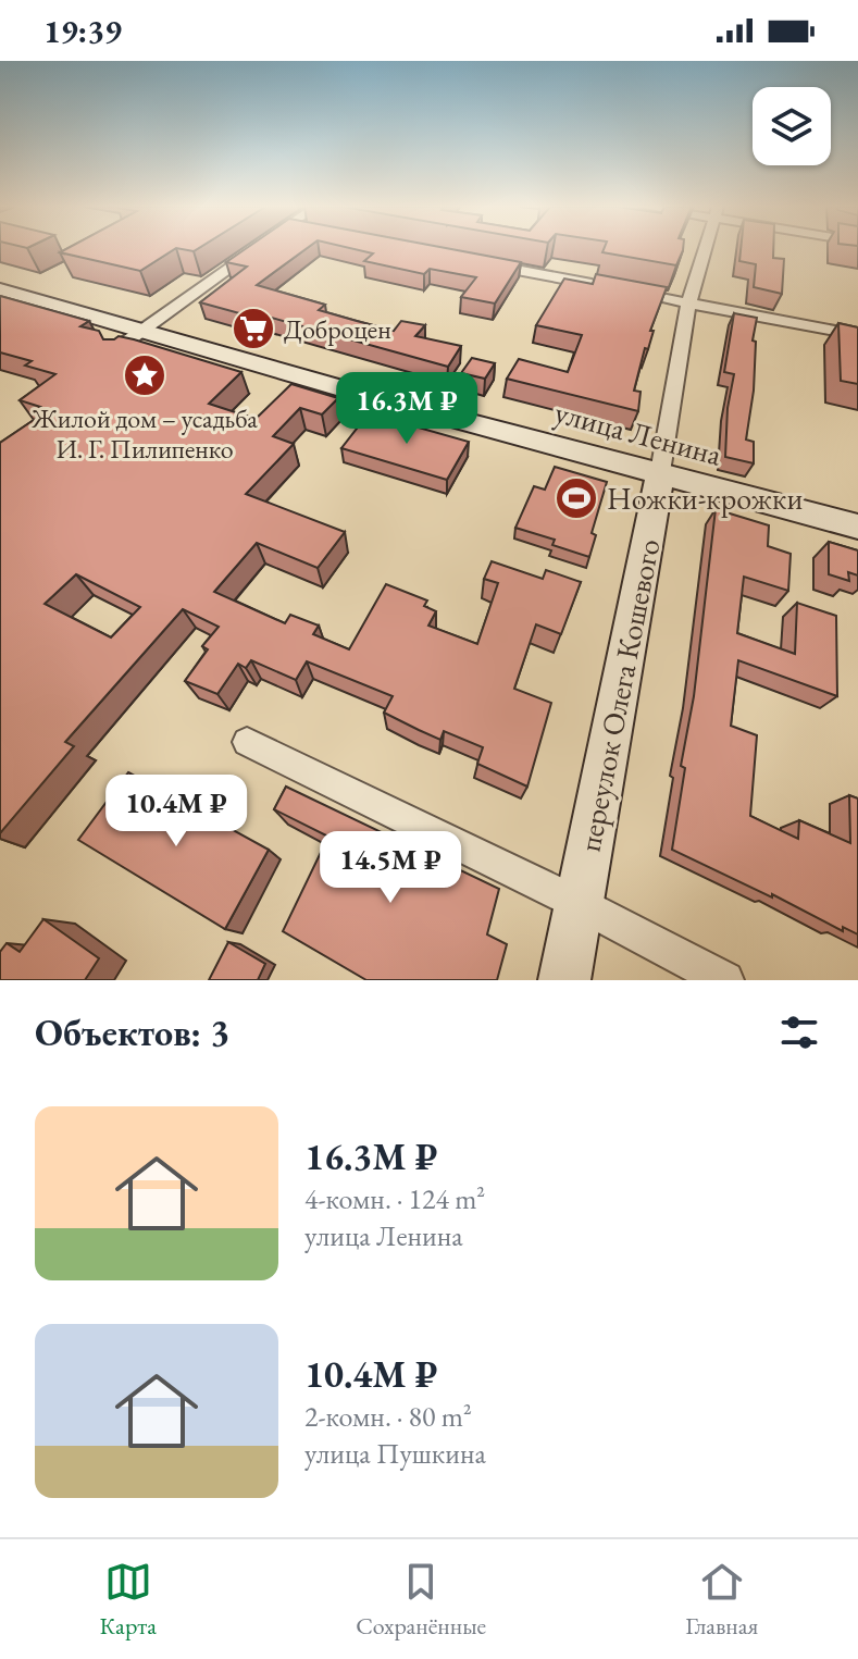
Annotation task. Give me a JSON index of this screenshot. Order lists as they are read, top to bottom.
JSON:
{
  "streets": {
    "street": ["улица Ленина", "переулок Олега Кошевого"]
  },
  "crossings": [
    ["улица Ленина", "переулок Олега Кошевого"]
  ],
  "places": {
    "supermarket": ["Доброцен"],
    "place": ["Жилой дом – усадьба И. Г. Пилипенко"],
    "sports": ["Ножки-крожки"]
  },
  "page": {
    "status": "19:39",
    "price": ["16.3M ₽", "10.4M ₽", "14.5M ₽"],
    "heading": "Объектов: 3",
    "list": [
      {
        "name": "16.3M ₽",
        "note": "4-комн. · 124 m² · улица Ленина"
      },
      {
        "name": "10.4M ₽",
        "note": "2-комн. · 80 m² · улица Пушкина"
      }
    ],
    "tabs": ["Карта", "Сохранённые", "Главная"]
  }
}
